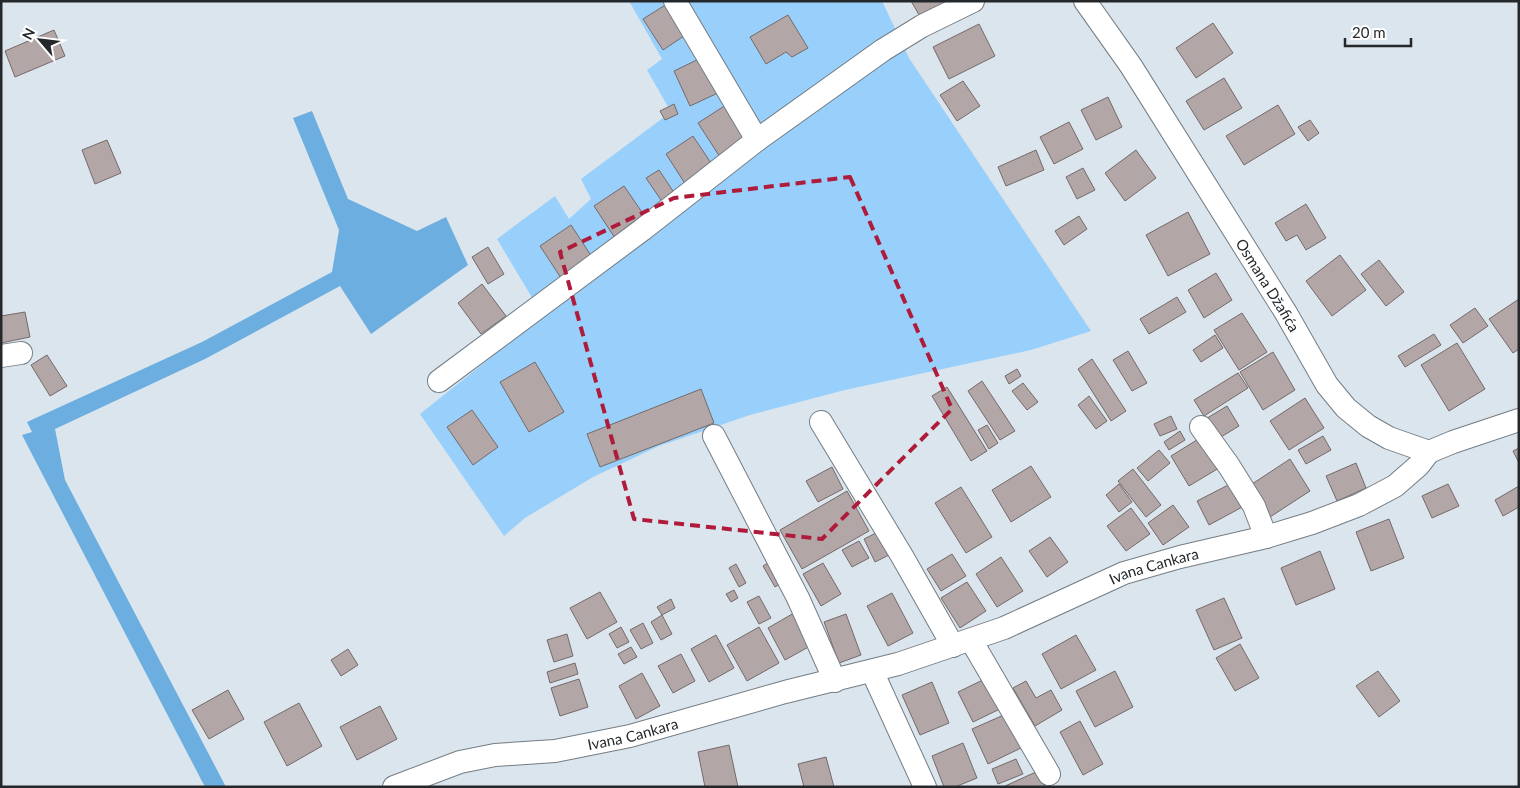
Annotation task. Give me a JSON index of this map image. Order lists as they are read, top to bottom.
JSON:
{
  "streets": {
    "street": ["Osmana Džafića", "Ivana Cankara"]
  },
  "crossings": [
    ["Osmana Džafića", "Ivana Cankara"]
  ],
  "scale_bar": "20 m",
  "north": "top left"
}
